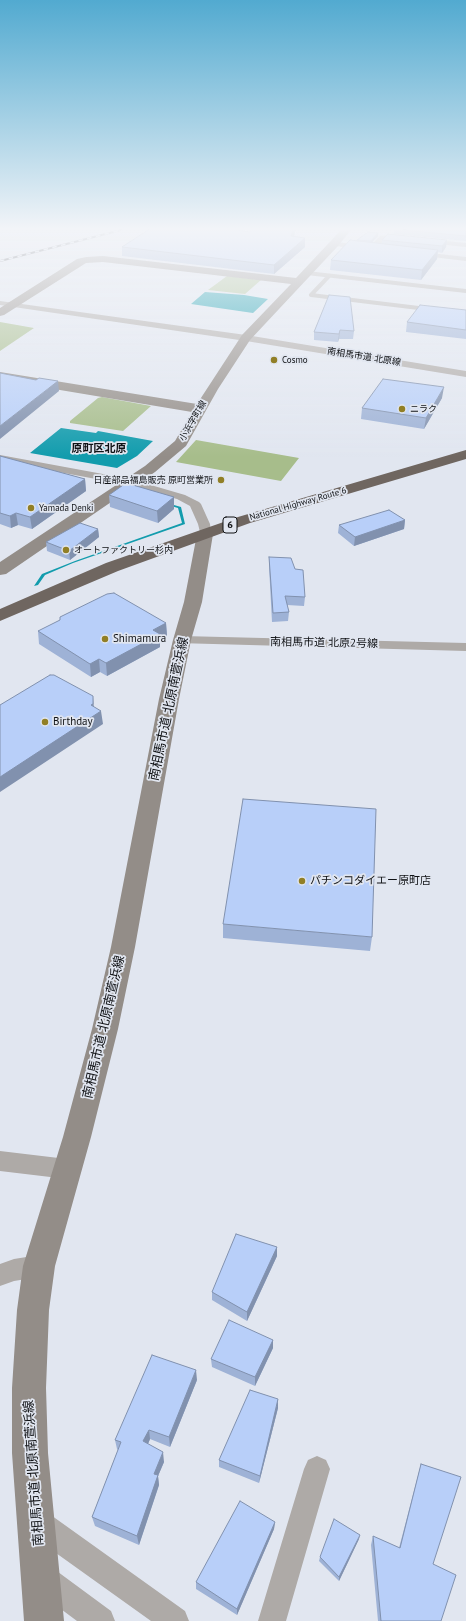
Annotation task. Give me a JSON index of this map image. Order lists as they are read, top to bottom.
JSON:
{
  "streets": {
    "highway": ["National Highway Route 6", "6"],
    "street": [
      "南相馬市道 北原線",
      "小浜字町線",
      "南相馬市道 北原2号線",
      "南相馬市道 北原南萱浜線"
    ]
  },
  "crossings": [
    ["南相馬市道 北原線", "小浜字町線"],
    ["小浜字町線", "南相馬市道 北原南萱浜線"],
    ["National Highway Route 6", "南相馬市道 北原南萱浜線"],
    ["南相馬市道 北原2号線", "南相馬市道 北原南萱浜線"]
  ],
  "districts": ["原町区北原"],
  "places": [
    "Cosmo",
    "ニラク",
    "日産部品福島販売 原町営業所",
    "Yamada Denki",
    "オートファクトリー杉内",
    "Shimamura",
    "Birthday",
    "パチンコダイエー原町店"
  ]
}
